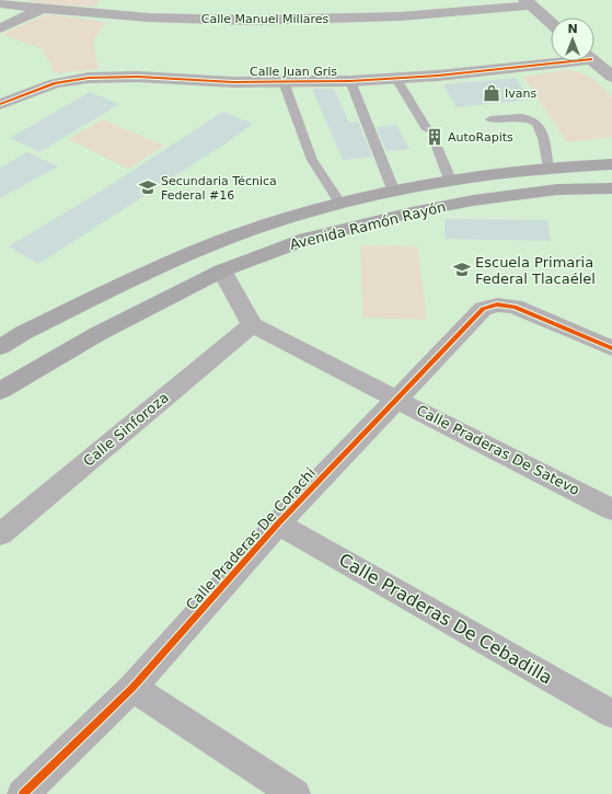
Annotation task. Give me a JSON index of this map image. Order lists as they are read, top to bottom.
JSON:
{
  "streets": {
    "main road": ["Avenida Ramón Rayón"],
    "street": [
      "Calle Manuel Millares",
      "Calle Juan Gris",
      "Calle Sinforoza",
      "Calle Praderas De Satevo",
      "Calle Praderas De Corachi",
      "Calle Praderas De Cebadilla"
    ]
  },
  "crossings": [
    ["Calle Sinforoza", "Calle Praderas De Satevo"],
    ["Calle Praderas De Satevo", "Calle Praderas De Corachi"],
    ["Calle Praderas De Corachi", "Calle Praderas De Cebadilla"]
  ],
  "places": {
    "shop": ["Ivans"],
    "building": ["AutoRapits"],
    "school or university": ["Secundaria Técnica Federal #16", "Escuela Primaria Federal Tlacaélel"]
  },
  "north": "top"
}
